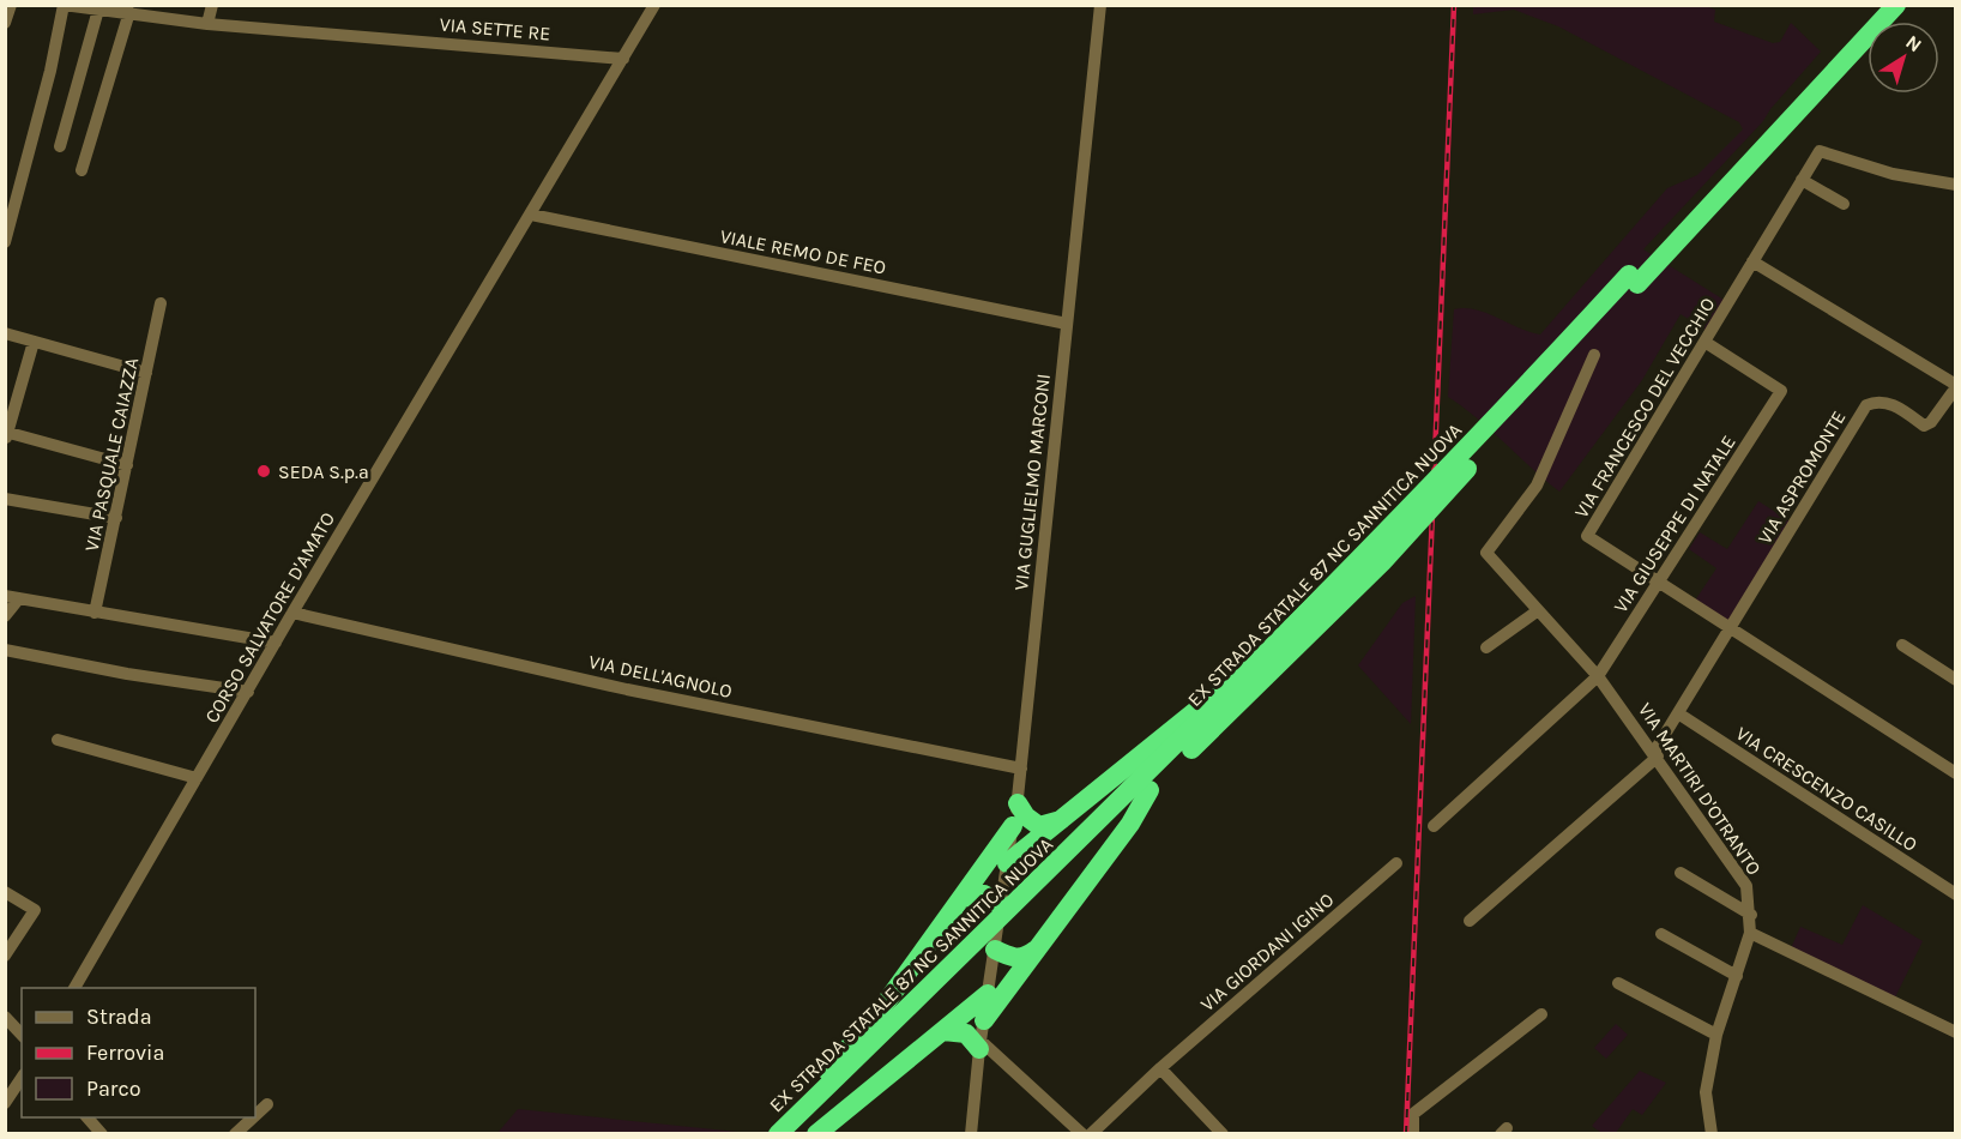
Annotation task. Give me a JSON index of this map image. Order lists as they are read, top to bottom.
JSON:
{
  "streets": {
    "highway": ["EX STRADA STATALE 87 NC SANNITICA NUOVA"],
    "street": [
      "VIA SETTE RE",
      "VIALE REMO DE FEO",
      "VIA FRANCESCO DEL VECCHIO",
      "VIA PASQUALE CAIAZZA",
      "VIA ASPROMONTE",
      "VIA GUGLIELMO MARCONI",
      "VIA GIUSEPPE DI NATALE",
      "CORSO SALVATORE D'AMATO",
      "VIA DELL'AGNOLO",
      "VIA MARTIRI D'OTRANTO",
      "VIA CRESCENZO CASILLO",
      "VIA GIORDANI IGINO"
    ]
  },
  "crossings": [
    ["VIA SETTE RE", "CORSO SALVATORE D'AMATO"],
    ["VIALE REMO DE FEO", "VIA GUGLIELMO MARCONI"],
    ["VIALE REMO DE FEO", "CORSO SALVATORE D'AMATO"],
    ["VIA FRANCESCO DEL VECCHIO", "VIA ASPROMONTE"],
    ["VIA FRANCESCO DEL VECCHIO", "VIA GIUSEPPE DI NATALE"],
    ["VIA GUGLIELMO MARCONI", "VIA DELL'AGNOLO"],
    ["VIA GIUSEPPE DI NATALE", "VIA MARTIRI D'OTRANTO"],
    ["CORSO SALVATORE D'AMATO", "VIA DELL'AGNOLO"]
  ],
  "places": ["SEDA S.p.a"],
  "legend": ["Strada", "Ferrovia", "Parco"],
  "north": "top right"
}
